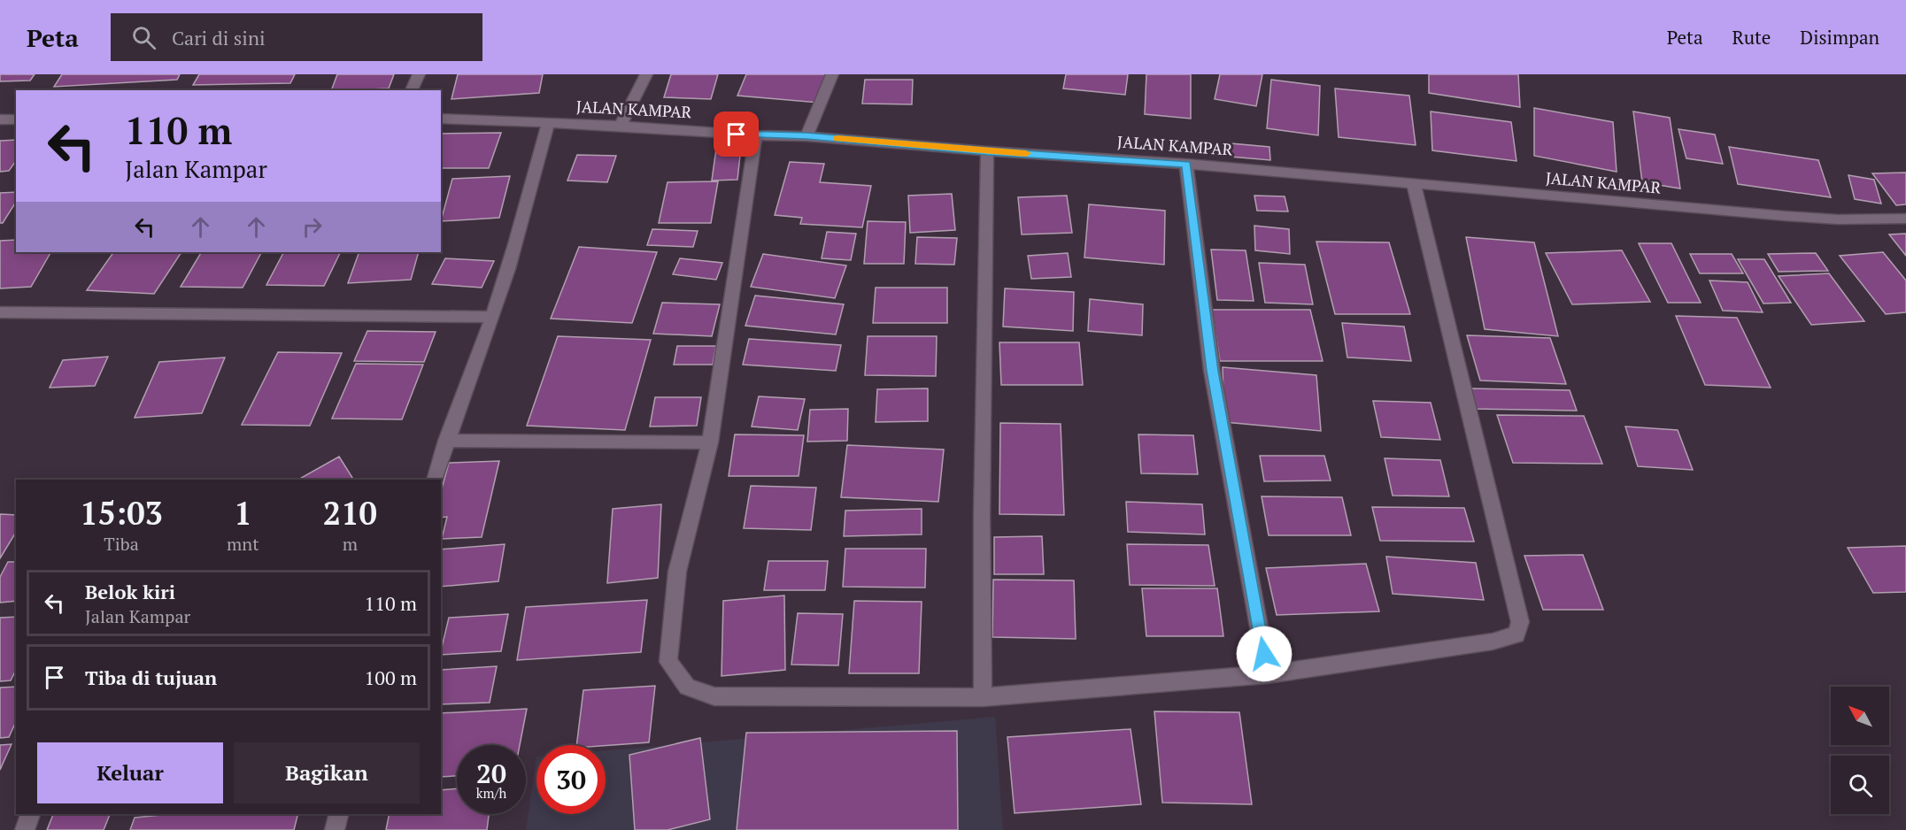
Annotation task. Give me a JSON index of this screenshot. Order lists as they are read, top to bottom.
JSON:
{
  "streets": {
    "street": ["JALAN KAMPAR"]
  },
  "north": "top left",
  "page": {
    "header": "Peta",
    "search": "Cari di sini",
    "nav": ["Peta", "Rute", "Disimpan"],
    "turn": ["110 m", "Jalan Kampar"],
    "eta": [
      "15:03",
      "Tiba",
      "1",
      "mnt",
      "210",
      "m"
    ],
    "list": [
      {
        "name": "Belok kiri",
        "note": "Jalan Kampar",
        "value": "110 m"
      },
      {
        "name": "Tiba di tujuan",
        "value": "100 m"
      }
    ],
    "buttons": ["Keluar", "Bagikan"],
    "speed": "20 km/h",
    "limit": "30"
  }
}
